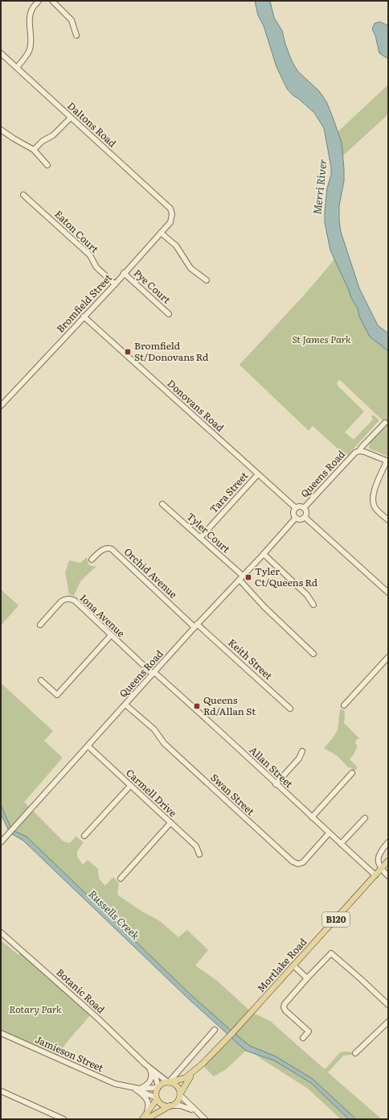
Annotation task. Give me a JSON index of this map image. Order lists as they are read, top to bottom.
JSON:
{
  "streets": {
    "main road": ["B120", "Mortlake Road"],
    "street": [
      "Daltons Road",
      "Eaton Court",
      "Pye Court",
      "Bromfield Street",
      "Donovans Road",
      "Queens Road",
      "Tara Street",
      "Tyler Court",
      "Orchid Avenue",
      "Iona Avenue",
      "Keith Street",
      "Allan Street",
      "Carmell Drive",
      "Swan Street",
      "Botanic Road",
      "Jamieson Street"
    ]
  },
  "crossings": [
    ["Daltons Road", "Bromfield Street"],
    ["Eaton Court", "Bromfield Street"],
    ["Pye Court", "Bromfield Street"],
    ["Bromfield Street", "Donovans Road"],
    ["Donovans Road", "Queens Road"],
    ["Donovans Road", "Tara Street"],
    ["Queens Road", "Tyler Court"],
    ["Queens Road", "Orchid Avenue"],
    ["Queens Road", "Iona Avenue"],
    ["Queens Road", "Keith Street"],
    ["Queens Road", "Allan Street"],
    ["Queens Road", "Carmell Drive"],
    ["Queens Road", "Swan Street"],
    ["Tara Street", "Tyler Court"],
    ["Orchid Avenue", "Keith Street"],
    ["Iona Avenue", "Allan Street"],
    ["Allan Street", "Swan Street"],
    ["Allan Street", "Mortlake Road"],
    ["B120", "Mortlake Road"],
    ["B120", "Botanic Road"],
    ["B120", "Jamieson Street"],
    ["Mortlake Road", "Botanic Road"],
    ["Mortlake Road", "Jamieson Street"],
    ["Botanic Road", "Jamieson Street"]
  ],
  "water": ["Merri River", "Russells Creek"],
  "parks": ["St James Park", "Rotary Park"],
  "places": {
    "transit": ["Bromfield St/Donovans Rd", "Tyler Ct/Queens Rd", "Queens Rd/Allan St"]
  }
}
